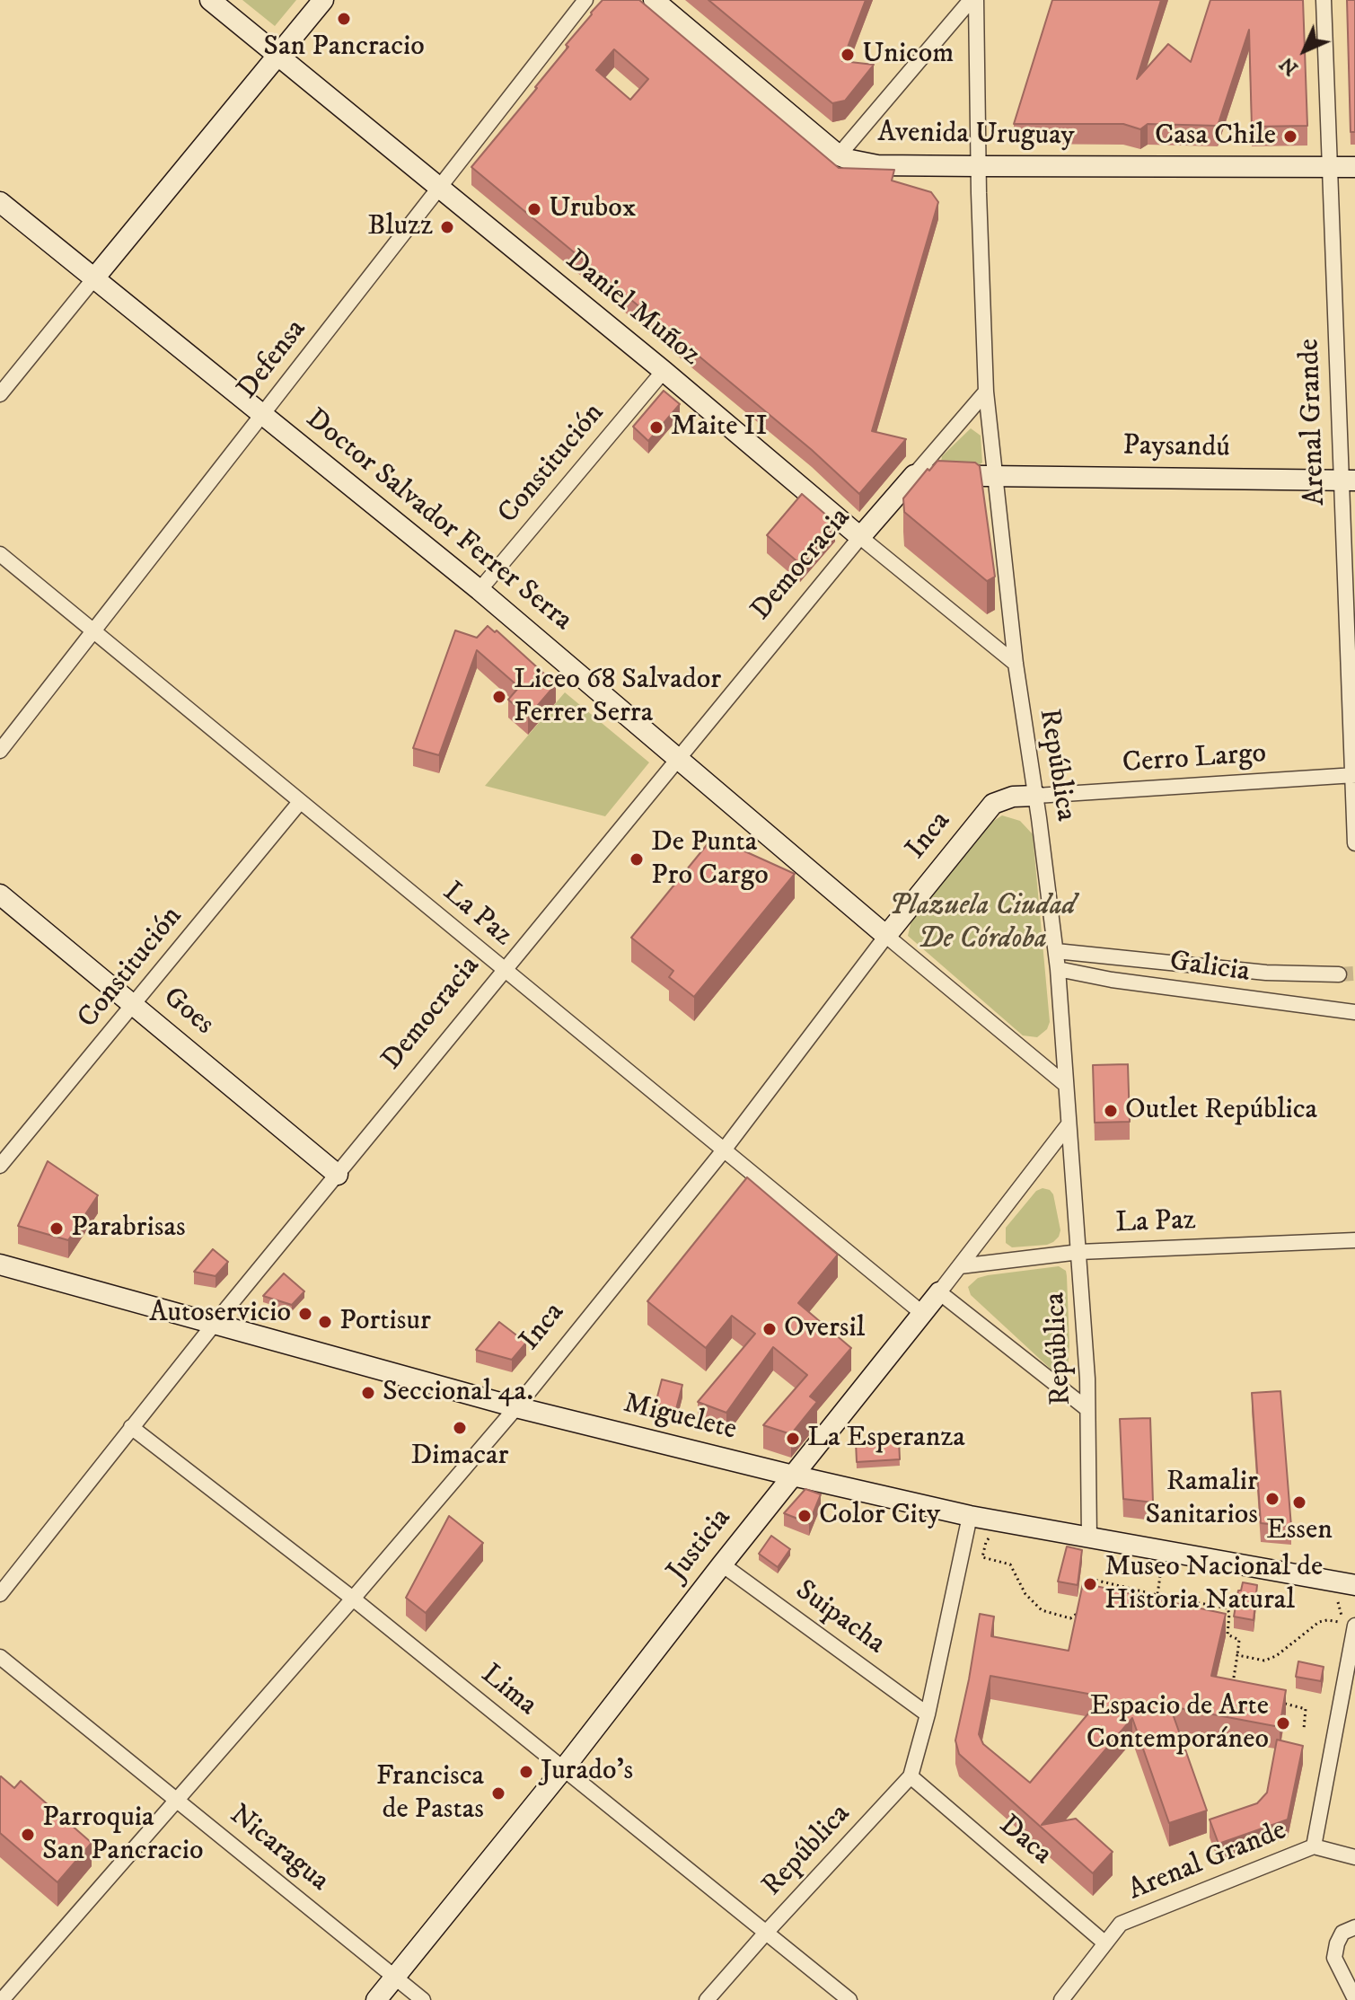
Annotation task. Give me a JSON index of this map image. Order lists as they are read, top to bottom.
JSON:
{
  "streets": {
    "street": [
      "Avenida Uruguay",
      "Daniel Muñoz",
      "Defensa",
      "Arenal Grande",
      "Paysandú",
      "Constitución",
      "Doctor Salvador Ferrer Serra",
      "Democracia",
      "Cerro Largo",
      "República",
      "Inca",
      "La Paz",
      "Galicia",
      "Goes",
      "Miguelete",
      "Justicia",
      "Suipacha",
      "Lima",
      "Daca",
      "Nicaragua"
    ]
  },
  "crossings": [
    ["Avenida Uruguay", "Arenal Grande"],
    ["Avenida Uruguay", "República"],
    ["Daniel Muñoz", "Defensa"],
    ["Daniel Muñoz", "Constitución"],
    ["Daniel Muñoz", "Democracia"],
    ["Daniel Muñoz", "República"],
    ["Defensa", "Doctor Salvador Ferrer Serra"],
    ["Defensa", "La Paz"],
    ["Arenal Grande", "Paysandú"],
    ["Arenal Grande", "Cerro Largo"],
    ["Arenal Grande", "Daca"],
    ["Paysandú", "República"],
    ["Constitución", "Doctor Salvador Ferrer Serra"],
    ["Constitución", "La Paz"],
    ["Constitución", "Goes"],
    ["Doctor Salvador Ferrer Serra", "Democracia"],
    ["Doctor Salvador Ferrer Serra", "República"],
    ["Doctor Salvador Ferrer Serra", "Inca"],
    ["Democracia", "República"],
    ["Democracia", "La Paz"],
    ["Democracia", "Goes"],
    ["Democracia", "Miguelete"],
    ["Democracia", "Lima"],
    ["Cerro Largo", "República"],
    ["Cerro Largo", "Inca"],
    ["República", "Inca"],
    ["República", "La Paz"],
    ["República", "Galicia"],
    ["República", "Miguelete"],
    ["República", "Justicia"],
    ["República", "Suipacha"],
    ["República", "Lima"],
    ["República", "Daca"],
    ["Inca", "La Paz"],
    ["Inca", "Miguelete"],
    ["Inca", "Lima"],
    ["Inca", "Nicaragua"],
    ["La Paz", "Justicia"],
    ["Miguelete", "Justicia"],
    ["Justicia", "Suipacha"],
    ["Justicia", "Lima"],
    ["Justicia", "Nicaragua"]
  ],
  "parks": ["Plazuela Ciudad De Córdoba"],
  "places": [
    "San Pancracio",
    "Unicom",
    "Casa Chile",
    "Urubox",
    "Bluzz",
    "Maite II",
    "Liceo 68 Salvador Ferrer Serra",
    "De Punta Pro Cargo",
    "Outlet República",
    "Parabrisas",
    "Autoservicio",
    "Portisur",
    "Oversil",
    "Seccional 4a.",
    "Dimacar",
    "La Esperanza",
    "Ramalir Sanitarios",
    "Essen",
    "Color City",
    "Museo Nacional de Historia Natural",
    "Espacio de Arte Contemporáneo",
    "Jurado's",
    "Francisca de Pastas",
    "Parroquia San Pancracio"
  ],
  "north": "bottom left"
}
